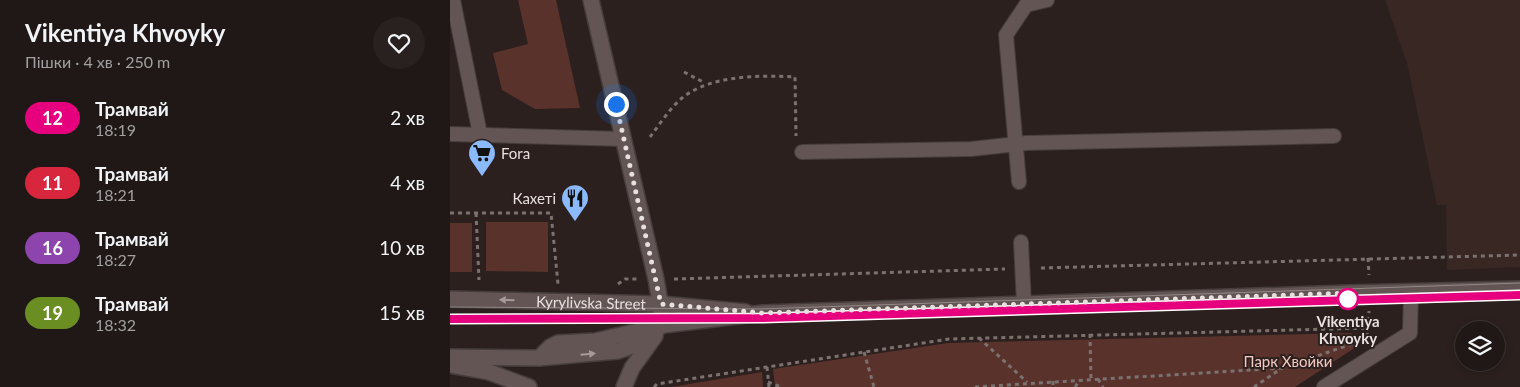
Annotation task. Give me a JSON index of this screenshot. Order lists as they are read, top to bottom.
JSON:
{
  "streets": {
    "main road": ["Kyrylivska Street"]
  },
  "parks": ["Парк Хвойки"],
  "places": {
    "supermarket": ["Fora"],
    "restaurant": ["Кахеті"],
    "other": ["Vikentiya Khvoyky"]
  },
  "lines": ["tram line 12"],
  "page": {
    "heading": ["Vikentiya Khvoyky", "Пішки · 4 хв · 250 m"],
    "list": [
      {
        "mark": "12",
        "name": "Трамвай",
        "note": "18:19",
        "value": "2 хв"
      },
      {
        "mark": "11",
        "name": "Трамвай",
        "note": "18:21",
        "value": "4 хв"
      },
      {
        "mark": "16",
        "name": "Трамвай",
        "note": "18:27",
        "value": "10 хв"
      },
      {
        "mark": "19",
        "name": "Трамвай",
        "note": "18:32",
        "value": "15 хв"
      }
    ]
  }
}
